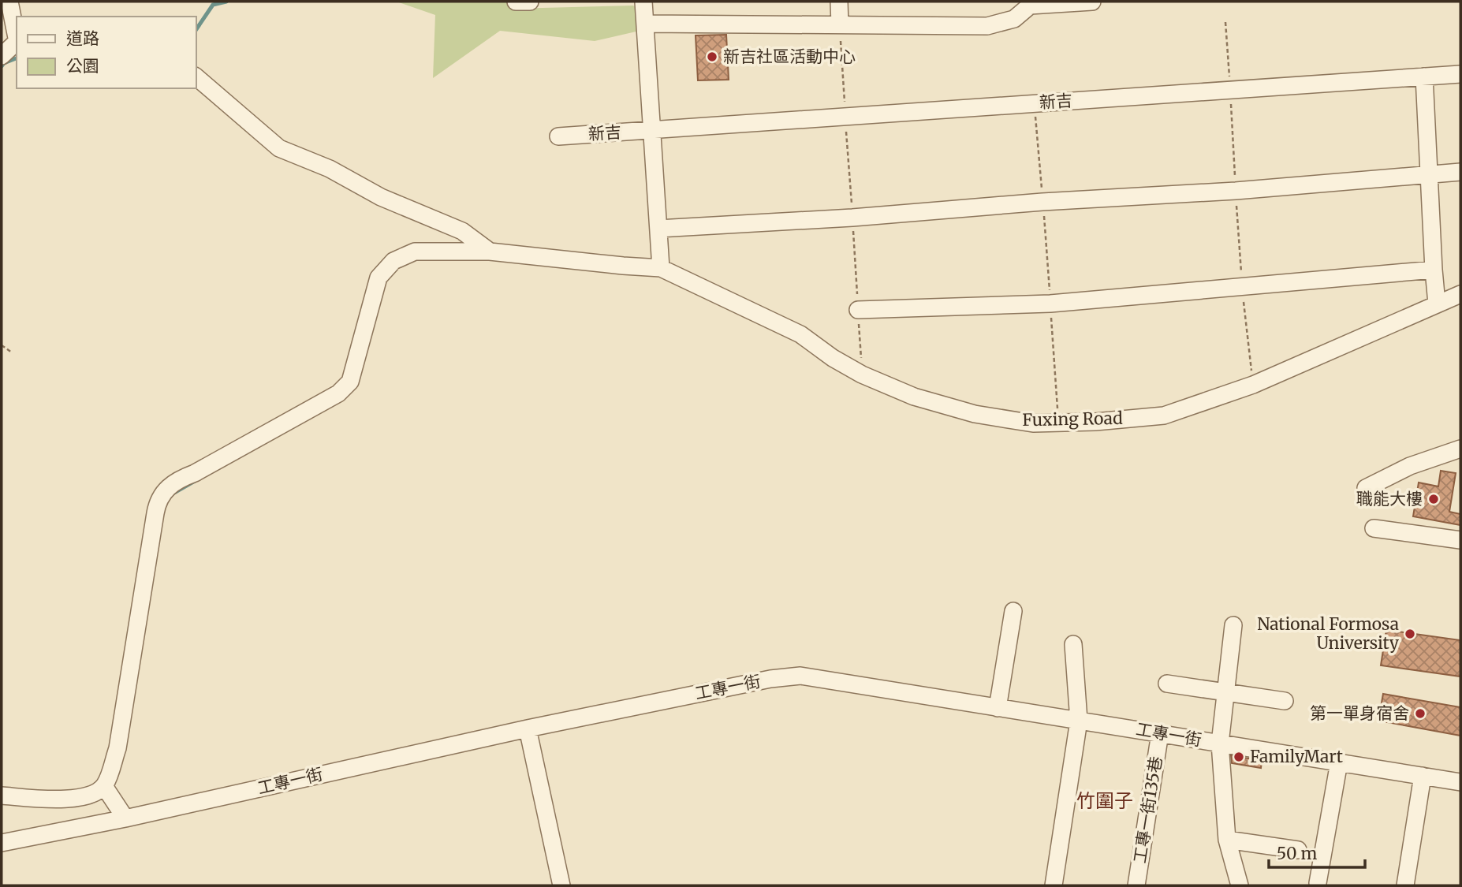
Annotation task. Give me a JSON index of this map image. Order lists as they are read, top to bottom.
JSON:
{
  "streets": {
    "street": [
      "新吉",
      "Fuxing Road",
      "工專一街",
      "工專一街135巷"
    ]
  },
  "crossings": [
    ["工專一街", "工專一街135巷"]
  ],
  "districts": ["竹圍子"],
  "places": [
    "新吉社區活動中心",
    "職能大樓",
    "National Formosa University",
    "第一單身宿舍",
    "FamilyMart"
  ],
  "legend": ["道路", "公園"],
  "scale_bar": "50 m"
}
